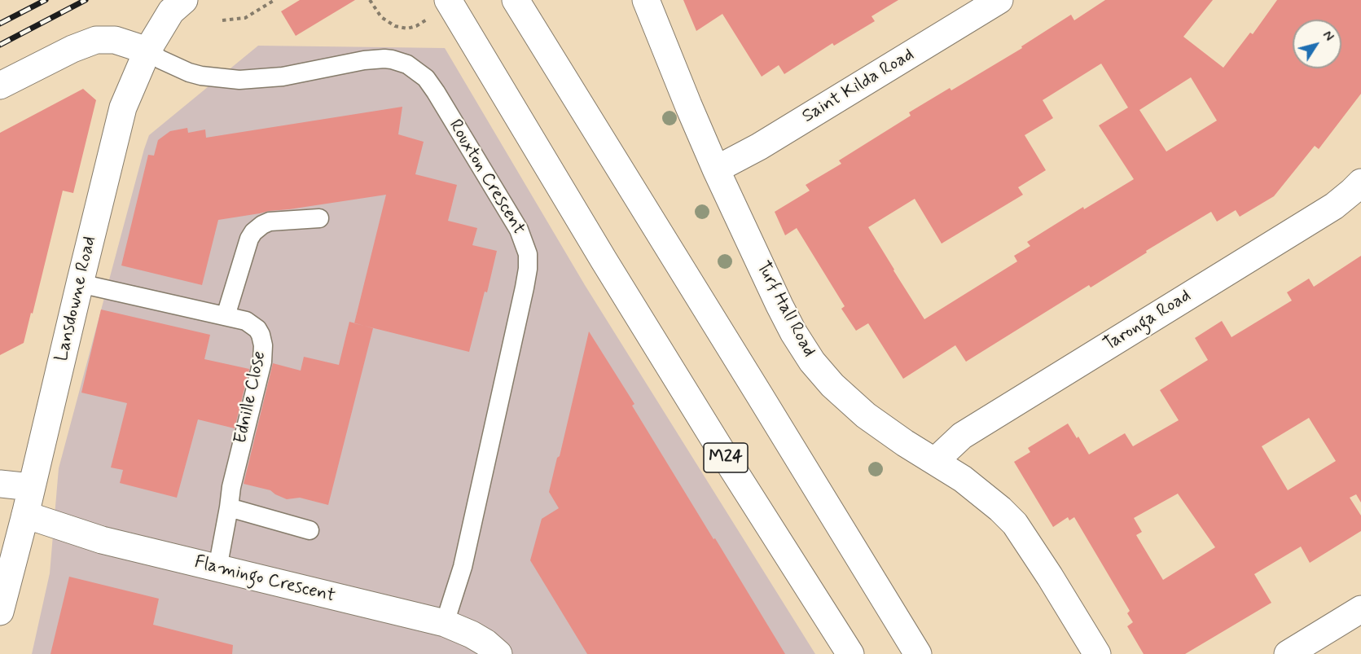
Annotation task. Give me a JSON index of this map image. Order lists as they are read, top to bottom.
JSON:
{
  "streets": {
    "street": [
      "Saint Kilda Road",
      "Lansdowne Road",
      "Turf Hall Road",
      "Taronga Road",
      "M24",
      "Flamingo Crescent"
    ],
    "lane": ["Rouxton Crescent", "Ednille Close"]
  },
  "crossings": [
    ["Saint Kilda Road", "Turf Hall Road"],
    ["Rouxton Crescent", "Lansdowne Road"],
    ["Rouxton Crescent", "Flamingo Crescent"],
    ["Lansdowne Road", "Ednille Close"],
    ["Lansdowne Road", "Flamingo Crescent"],
    ["Turf Hall Road", "Taronga Road"],
    ["Ednille Close", "Flamingo Crescent"]
  ],
  "north": "top right"
}
